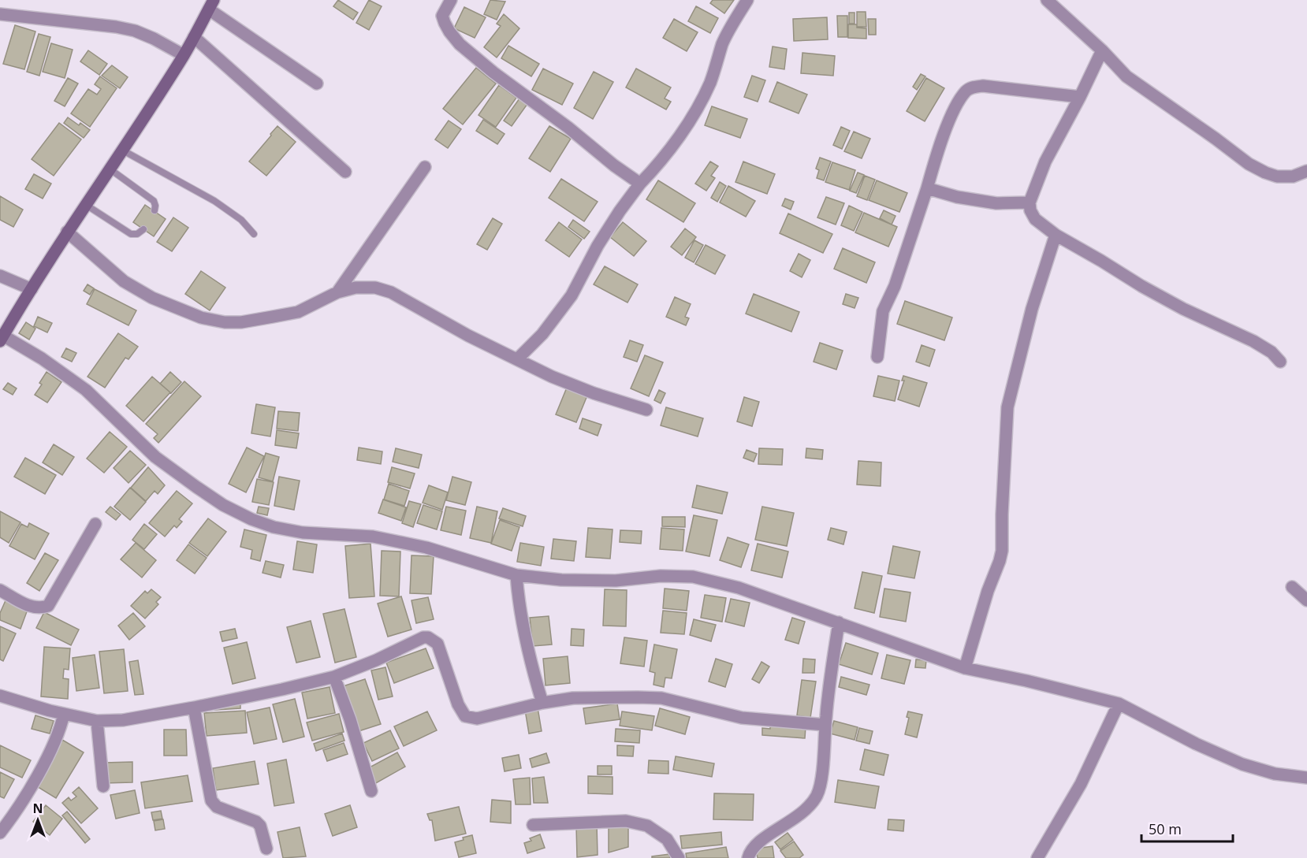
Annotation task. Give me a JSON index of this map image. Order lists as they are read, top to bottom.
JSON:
{
  "scale_bar": "50 m",
  "north": "top"
}
